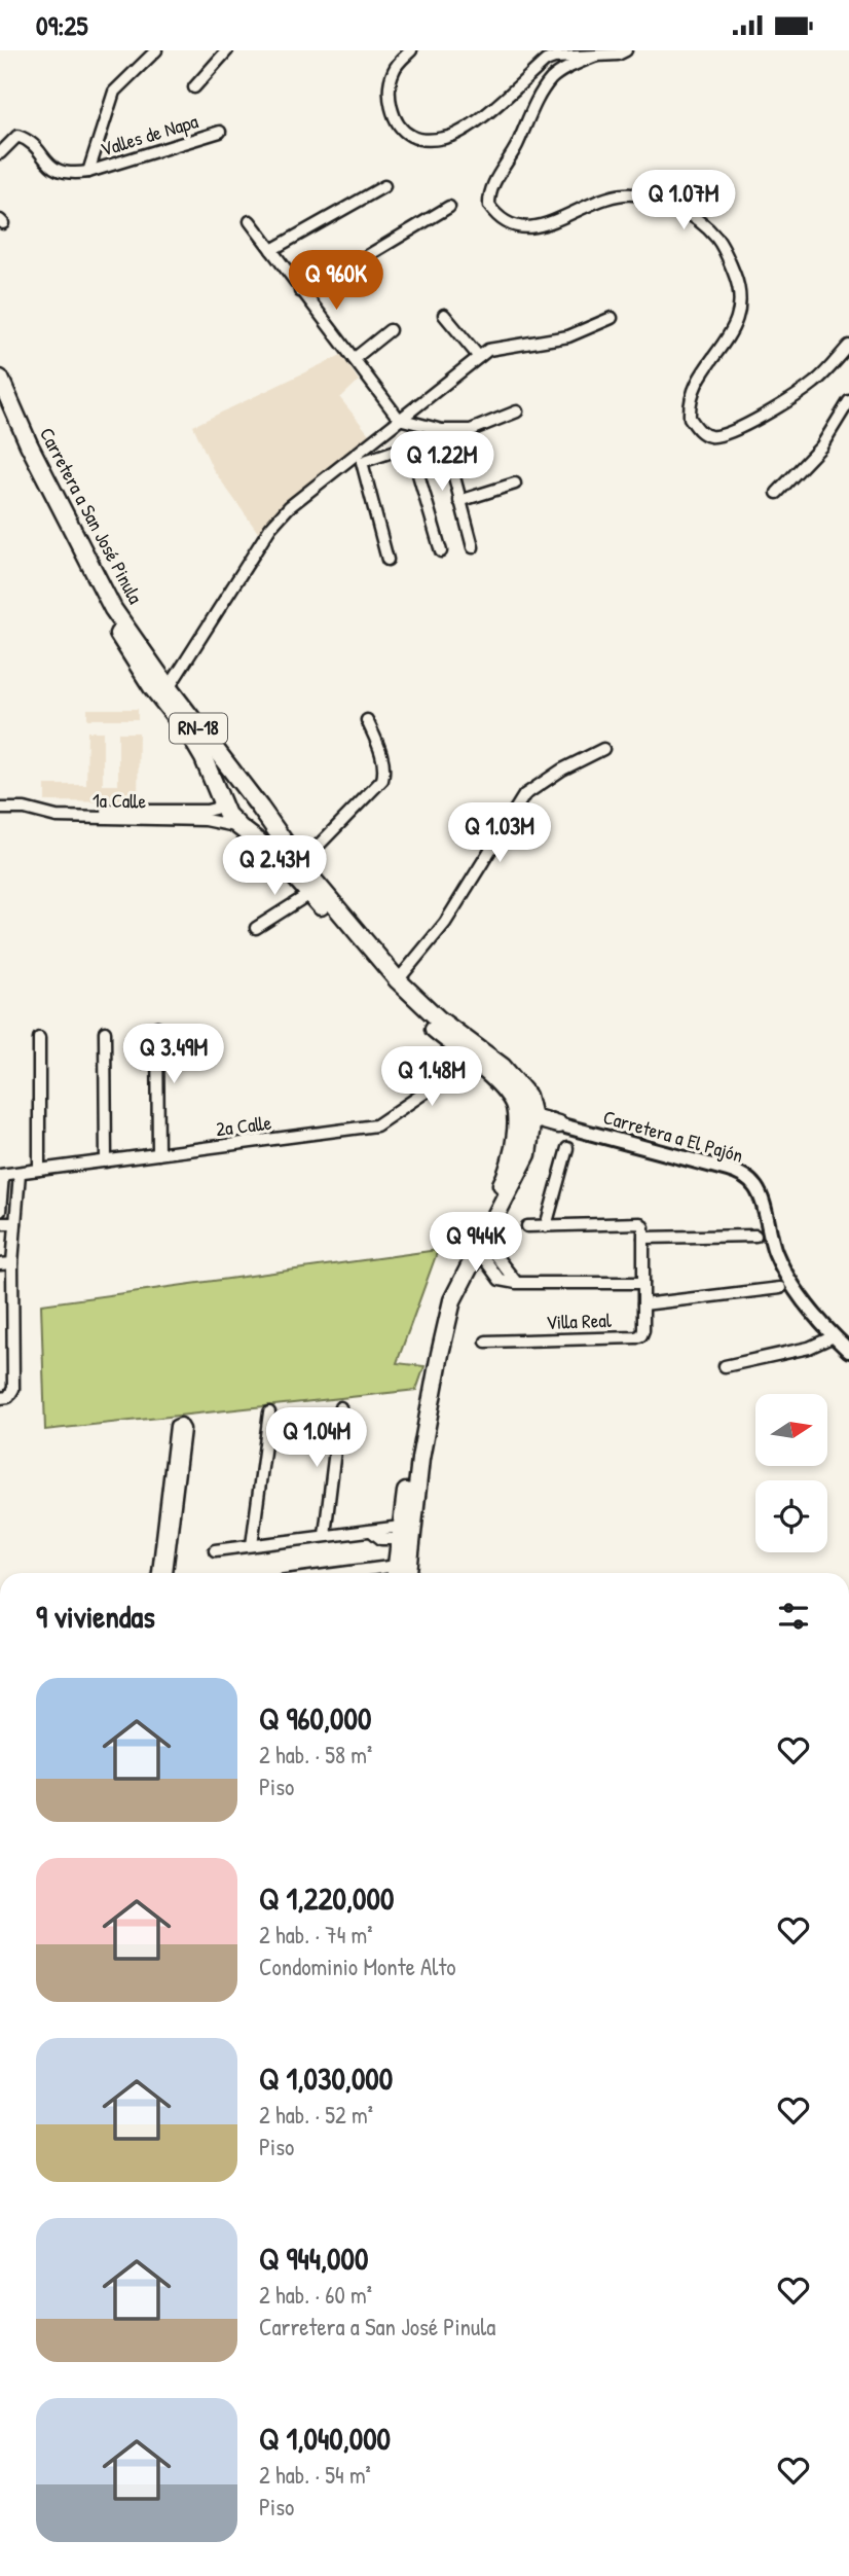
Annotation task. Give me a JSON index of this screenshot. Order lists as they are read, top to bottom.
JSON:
{
  "streets": {
    "main road": ["Carretera a San José Pinula", "RN-18"],
    "street": [
      "Valles de Napa",
      "1a Calle",
      "2a Calle",
      "Carretera a El Pajón",
      "Villa Real"
    ]
  },
  "crossings": [
    ["Carretera a San José Pinula", "1a Calle"],
    ["Carretera a San José Pinula", "2a Calle"],
    ["Carretera a San José Pinula", "Carretera a El Pajón"],
    ["Carretera a San José Pinula", "Villa Real"]
  ],
  "north": "right",
  "page": {
    "status": "09:25",
    "price": [
      "Q 1.07M",
      "Q 960K",
      "Q 1.22M",
      "Q 1.03M",
      "Q 2.43M",
      "Q 3.49M",
      "Q 1.48M",
      "Q 944K",
      "Q 1.04M"
    ],
    "heading": "9 viviendas",
    "list": [
      {
        "name": "Q 960,000",
        "note": "2 hab. · 58 m² · Piso"
      },
      {
        "name": "Q 1,220,000",
        "note": "2 hab. · 74 m² · Condominio Monte Alto"
      },
      {
        "name": "Q 1,030,000",
        "note": "2 hab. · 52 m² · Piso"
      },
      {
        "name": "Q 944,000",
        "note": "2 hab. · 60 m² · Carretera a San José Pinula"
      },
      {
        "name": "Q 1,040,000",
        "note": "2 hab. · 54 m² · Piso"
      }
    ]
  }
}
